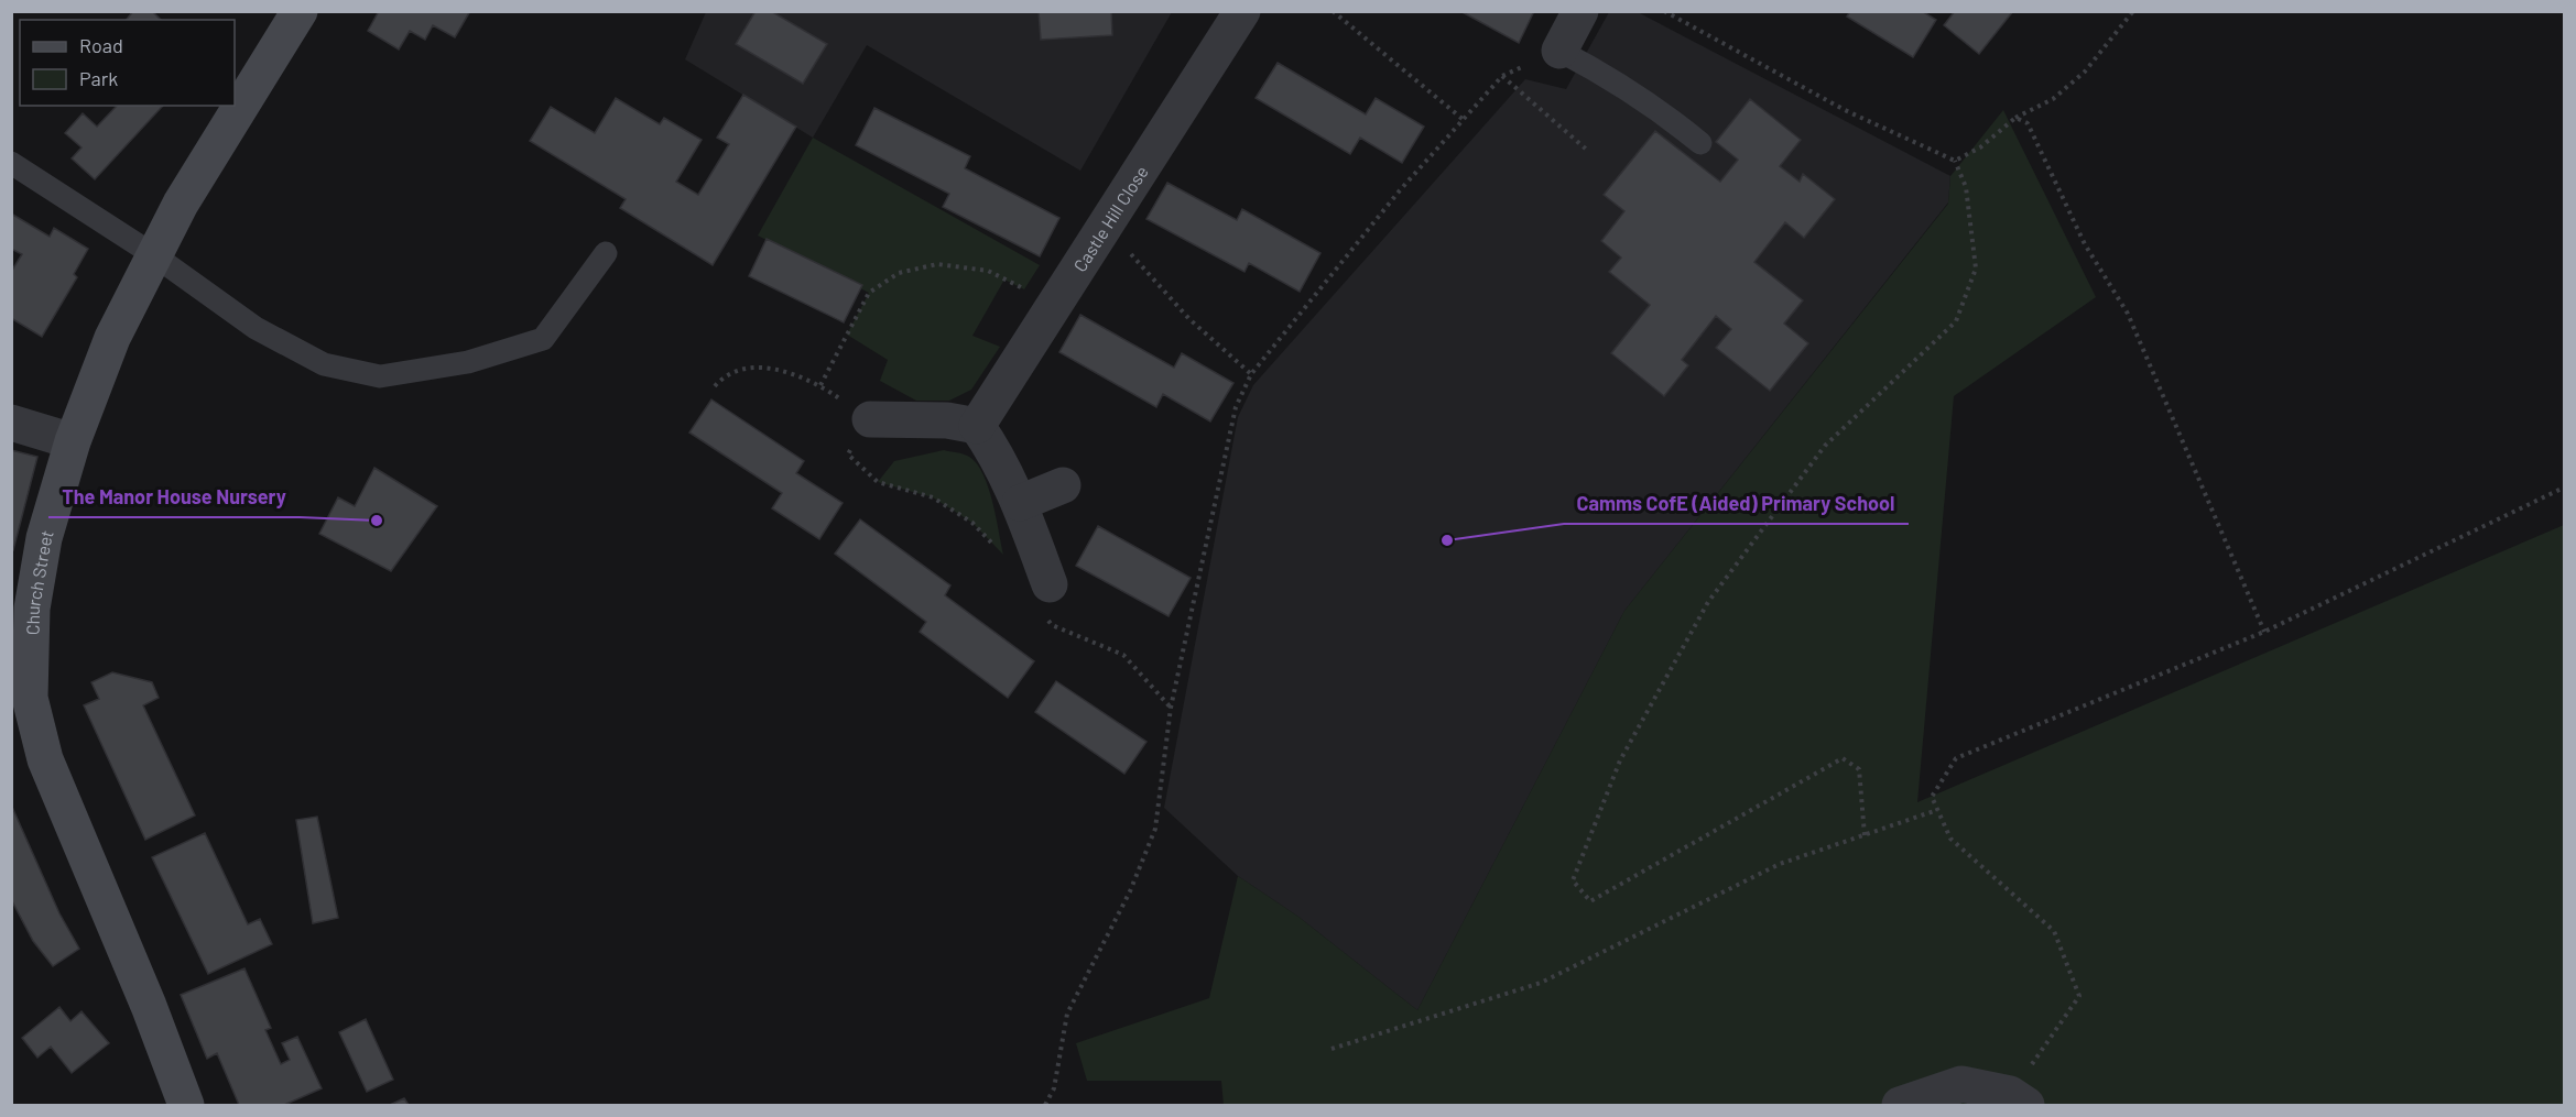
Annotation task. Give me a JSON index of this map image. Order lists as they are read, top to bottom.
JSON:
{
  "streets": {
    "main road": ["Church Street"],
    "street": ["Castle Hill Close"]
  },
  "places": ["The Manor House Nursery", "Camms CofE (Aided) Primary School"],
  "legend": ["Road", "Park"]
}
